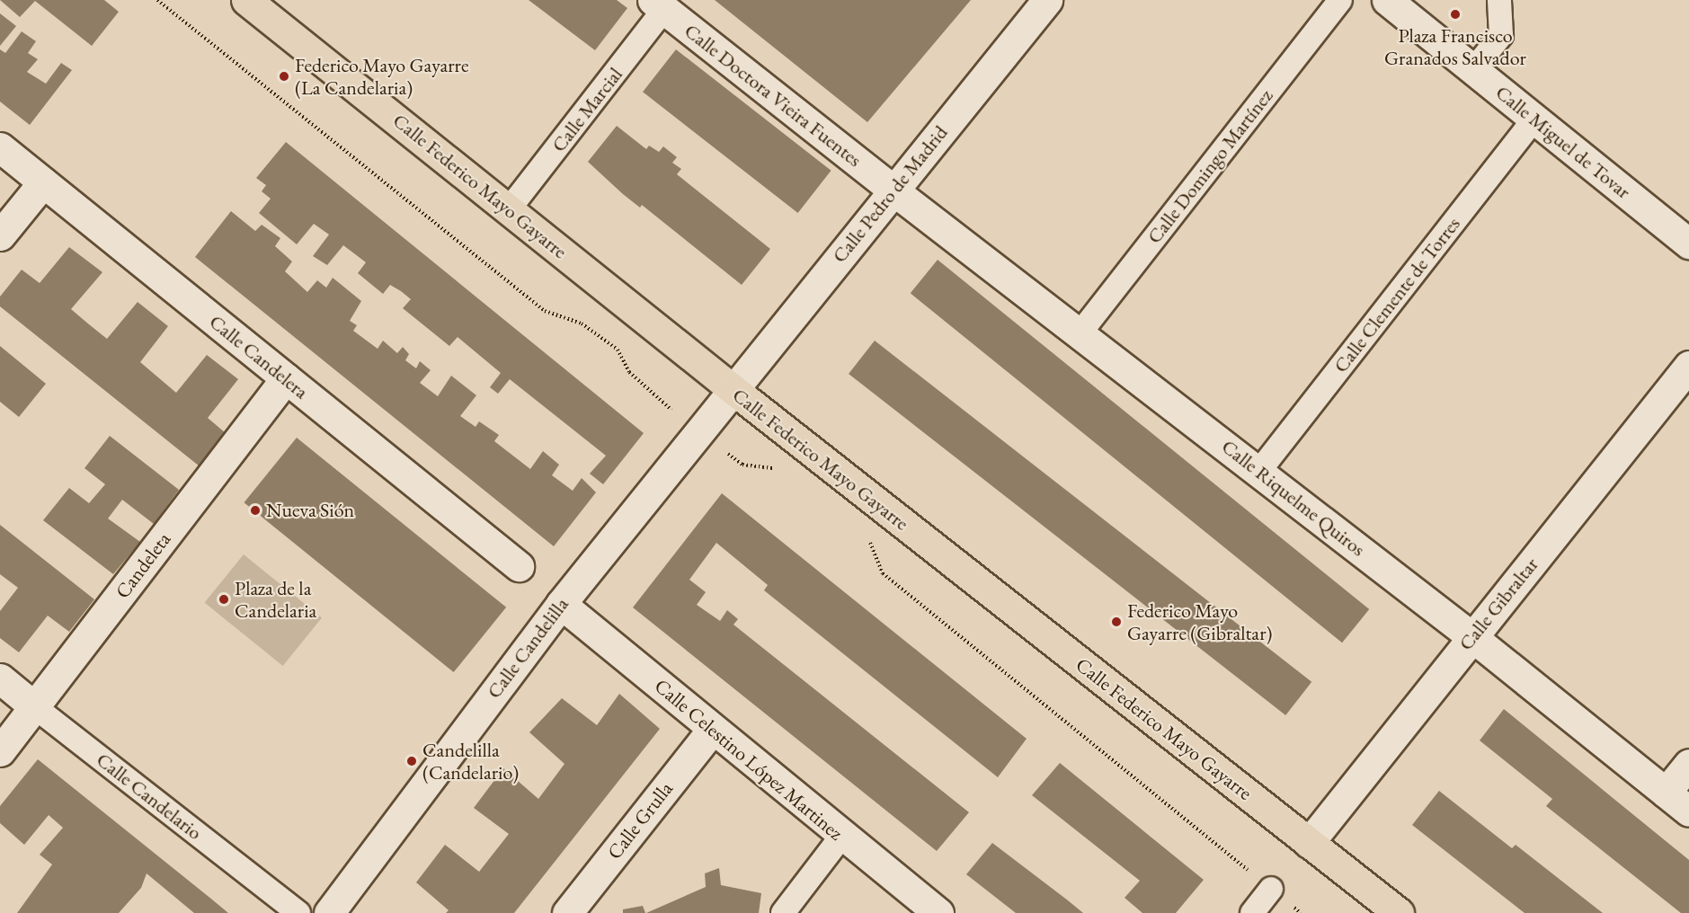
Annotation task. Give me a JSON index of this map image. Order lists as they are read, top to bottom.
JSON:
{
  "streets": {
    "main road": ["Calle Federico Mayo Gayarre"],
    "street": [
      "Calle Doctora Vieira Fuentes",
      "Calle Marcial",
      "Calle Miguel de Tovar",
      "Calle Domingo Martínez",
      "Calle Pedro de Madrid",
      "Calle Clemente de Torres",
      "Calle Candelera",
      "Calle Riquelme Quiros",
      "Candeleta",
      "Calle Gibraltar",
      "Calle Candelilla",
      "Calle Celestino López Martinez",
      "Calle Candelario",
      "Calle Grulla"
    ]
  },
  "crossings": [
    ["Calle Doctora Vieira Fuentes", "Calle Marcial"],
    ["Calle Doctora Vieira Fuentes", "Calle Pedro de Madrid"],
    ["Calle Doctora Vieira Fuentes", "Calle Riquelme Quiros"],
    ["Calle Marcial", "Calle Federico Mayo Gayarre"],
    ["Calle Miguel de Tovar", "Calle Clemente de Torres"],
    ["Calle Domingo Martínez", "Calle Riquelme Quiros"],
    ["Calle Federico Mayo Gayarre", "Calle Pedro de Madrid"],
    ["Calle Federico Mayo Gayarre", "Calle Gibraltar"],
    ["Calle Federico Mayo Gayarre", "Calle Candelilla"],
    ["Calle Pedro de Madrid", "Calle Riquelme Quiros"],
    ["Calle Pedro de Madrid", "Calle Candelilla"],
    ["Calle Clemente de Torres", "Calle Riquelme Quiros"],
    ["Calle Candelera", "Candeleta"],
    ["Calle Riquelme Quiros", "Calle Gibraltar"],
    ["Candeleta", "Calle Candelario"],
    ["Calle Candelilla", "Calle Celestino López Martinez"],
    ["Calle Celestino López Martinez", "Calle Grulla"]
  ],
  "places": [
    "Plaza Francisco Granados Salvador",
    "Federico Mayo Gayarre (La Candelaria)",
    "Nueva Sión",
    "Plaza de la Candelaria",
    "Federico Mayo Gayarre (Gibraltar)",
    "Candelilla (Candelario)"
  ]
}
